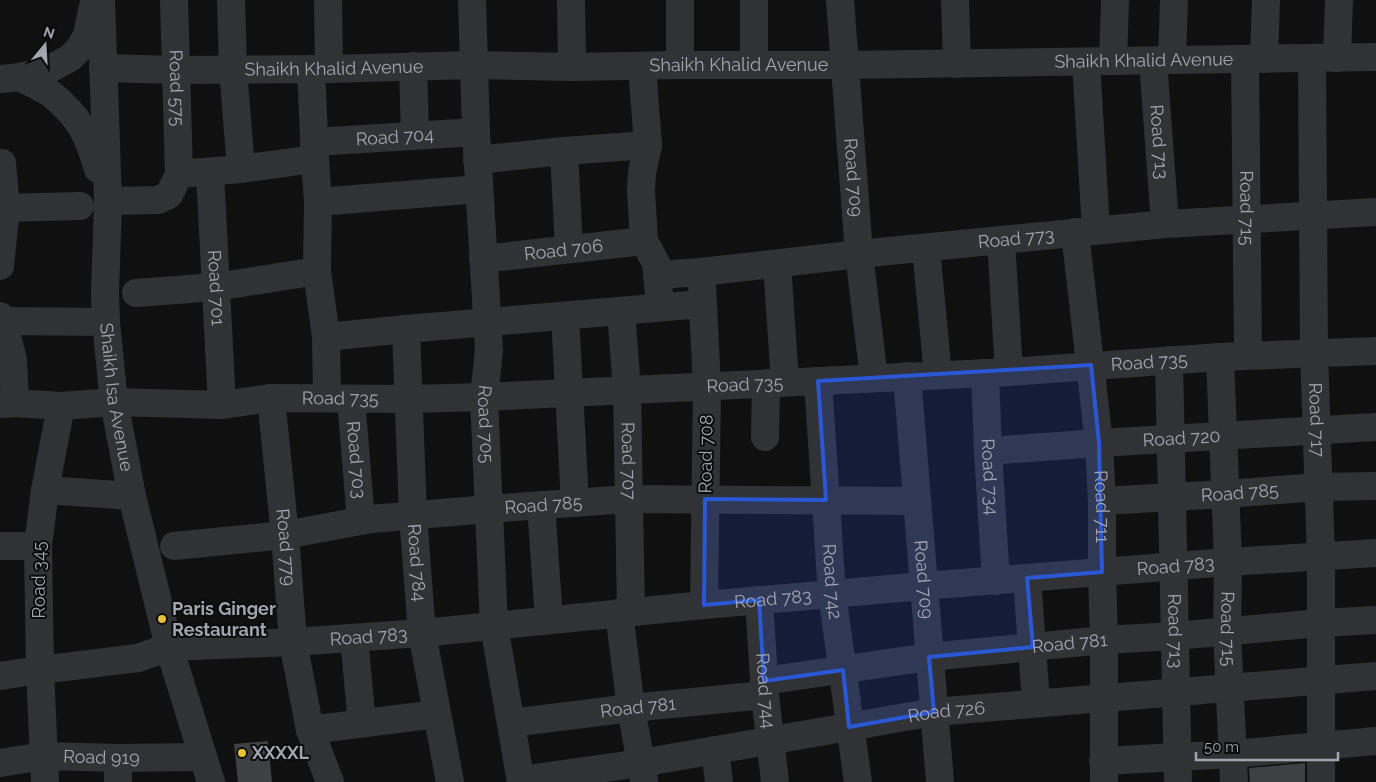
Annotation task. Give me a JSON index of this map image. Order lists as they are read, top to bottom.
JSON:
{
  "streets": {
    "street": [
      "Shaikh Khalid Avenue",
      "Road 575",
      "Road 704",
      "Road 713",
      "Road 709",
      "Road 715",
      "Road 773",
      "Road 706",
      "Road 701",
      "Road 735",
      "Shaikh Isa Avenue",
      "Road 717",
      "Road 705",
      "Road 720",
      "Road 708",
      "Road 703",
      "Road 707",
      "Road 734",
      "Road 785",
      "Road 711",
      "Road 779",
      "Road 784",
      "Road 783",
      "Road 345",
      "Road 742",
      "Road 781",
      "Road 744",
      "Road 726",
      "Road 919"
    ]
  },
  "crossings": [
    ["Shaikh Khalid Avenue", "Road 575"],
    ["Shaikh Khalid Avenue", "Road 713"],
    ["Shaikh Khalid Avenue", "Road 709"],
    ["Shaikh Khalid Avenue", "Road 715"],
    ["Shaikh Khalid Avenue", "Shaikh Isa Avenue"],
    ["Shaikh Khalid Avenue", "Road 717"],
    ["Shaikh Khalid Avenue", "Road 705"],
    ["Shaikh Khalid Avenue", "Road 703"],
    ["Shaikh Khalid Avenue", "Road 711"],
    ["Road 704", "Road 705"],
    ["Road 704", "Road 703"],
    ["Road 713", "Road 773"],
    ["Road 713", "Road 735"],
    ["Road 713", "Road 720"],
    ["Road 713", "Road 785"],
    ["Road 713", "Road 783"],
    ["Road 713", "Road 781"],
    ["Road 713", "Road 726"],
    ["Road 709", "Road 773"],
    ["Road 709", "Road 735"],
    ["Road 709", "Road 785"],
    ["Road 709", "Road 783"],
    ["Road 709", "Road 781"],
    ["Road 709", "Road 726"],
    ["Road 715", "Road 773"],
    ["Road 715", "Road 735"],
    ["Road 715", "Road 720"],
    ["Road 715", "Road 785"],
    ["Road 715", "Road 783"],
    ["Road 715", "Road 781"],
    ["Road 715", "Road 726"],
    ["Road 773", "Road 717"],
    ["Road 773", "Road 708"],
    ["Road 773", "Road 734"],
    ["Road 773", "Road 711"],
    ["Road 706", "Road 705"],
    ["Road 701", "Road 735"],
    ["Road 735", "Shaikh Isa Avenue"],
    ["Road 735", "Road 717"],
    ["Road 735", "Road 705"],
    ["Road 735", "Road 708"],
    ["Road 735", "Road 703"],
    ["Road 735", "Road 707"],
    ["Road 735", "Road 734"],
    ["Road 735", "Road 711"],
    ["Road 735", "Road 779"],
    ["Road 735", "Road 784"],
    ["Road 735", "Road 345"],
    ["Road 735", "Road 742"],
    ["Shaikh Isa Avenue", "Road 783"],
    ["Shaikh Isa Avenue", "Road 919"],
    ["Road 717", "Road 720"],
    ["Road 717", "Road 785"],
    ["Road 717", "Road 783"],
    ["Road 717", "Road 781"],
    ["Road 717", "Road 726"],
    ["Road 705", "Road 785"],
    ["Road 705", "Road 783"],
    ["Road 705", "Road 781"],
    ["Road 705", "Road 726"],
    ["Road 720", "Road 734"],
    ["Road 720", "Road 711"],
    ["Road 708", "Road 785"],
    ["Road 708", "Road 783"],
    ["Road 703", "Road 785"],
    ["Road 707", "Road 785"],
    ["Road 707", "Road 783"],
    ["Road 707", "Road 781"],
    ["Road 707", "Road 726"],
    ["Road 734", "Road 783"],
    ["Road 785", "Road 711"],
    ["Road 785", "Road 779"],
    ["Road 785", "Road 784"],
    ["Road 785", "Road 742"],
    ["Road 711", "Road 783"],
    ["Road 711", "Road 781"],
    ["Road 711", "Road 726"],
    ["Road 779", "Road 783"],
    ["Road 784", "Road 783"],
    ["Road 783", "Road 345"],
    ["Road 783", "Road 742"],
    ["Road 783", "Road 744"],
    ["Road 345", "Road 919"],
    ["Road 742", "Road 781"],
    ["Road 742", "Road 726"],
    ["Road 781", "Road 744"],
    ["Road 744", "Road 726"]
  ],
  "places": ["Paris Ginger Restaurant", "XXXXL"],
  "scale_bar": "50 m",
  "north": "top"
}
